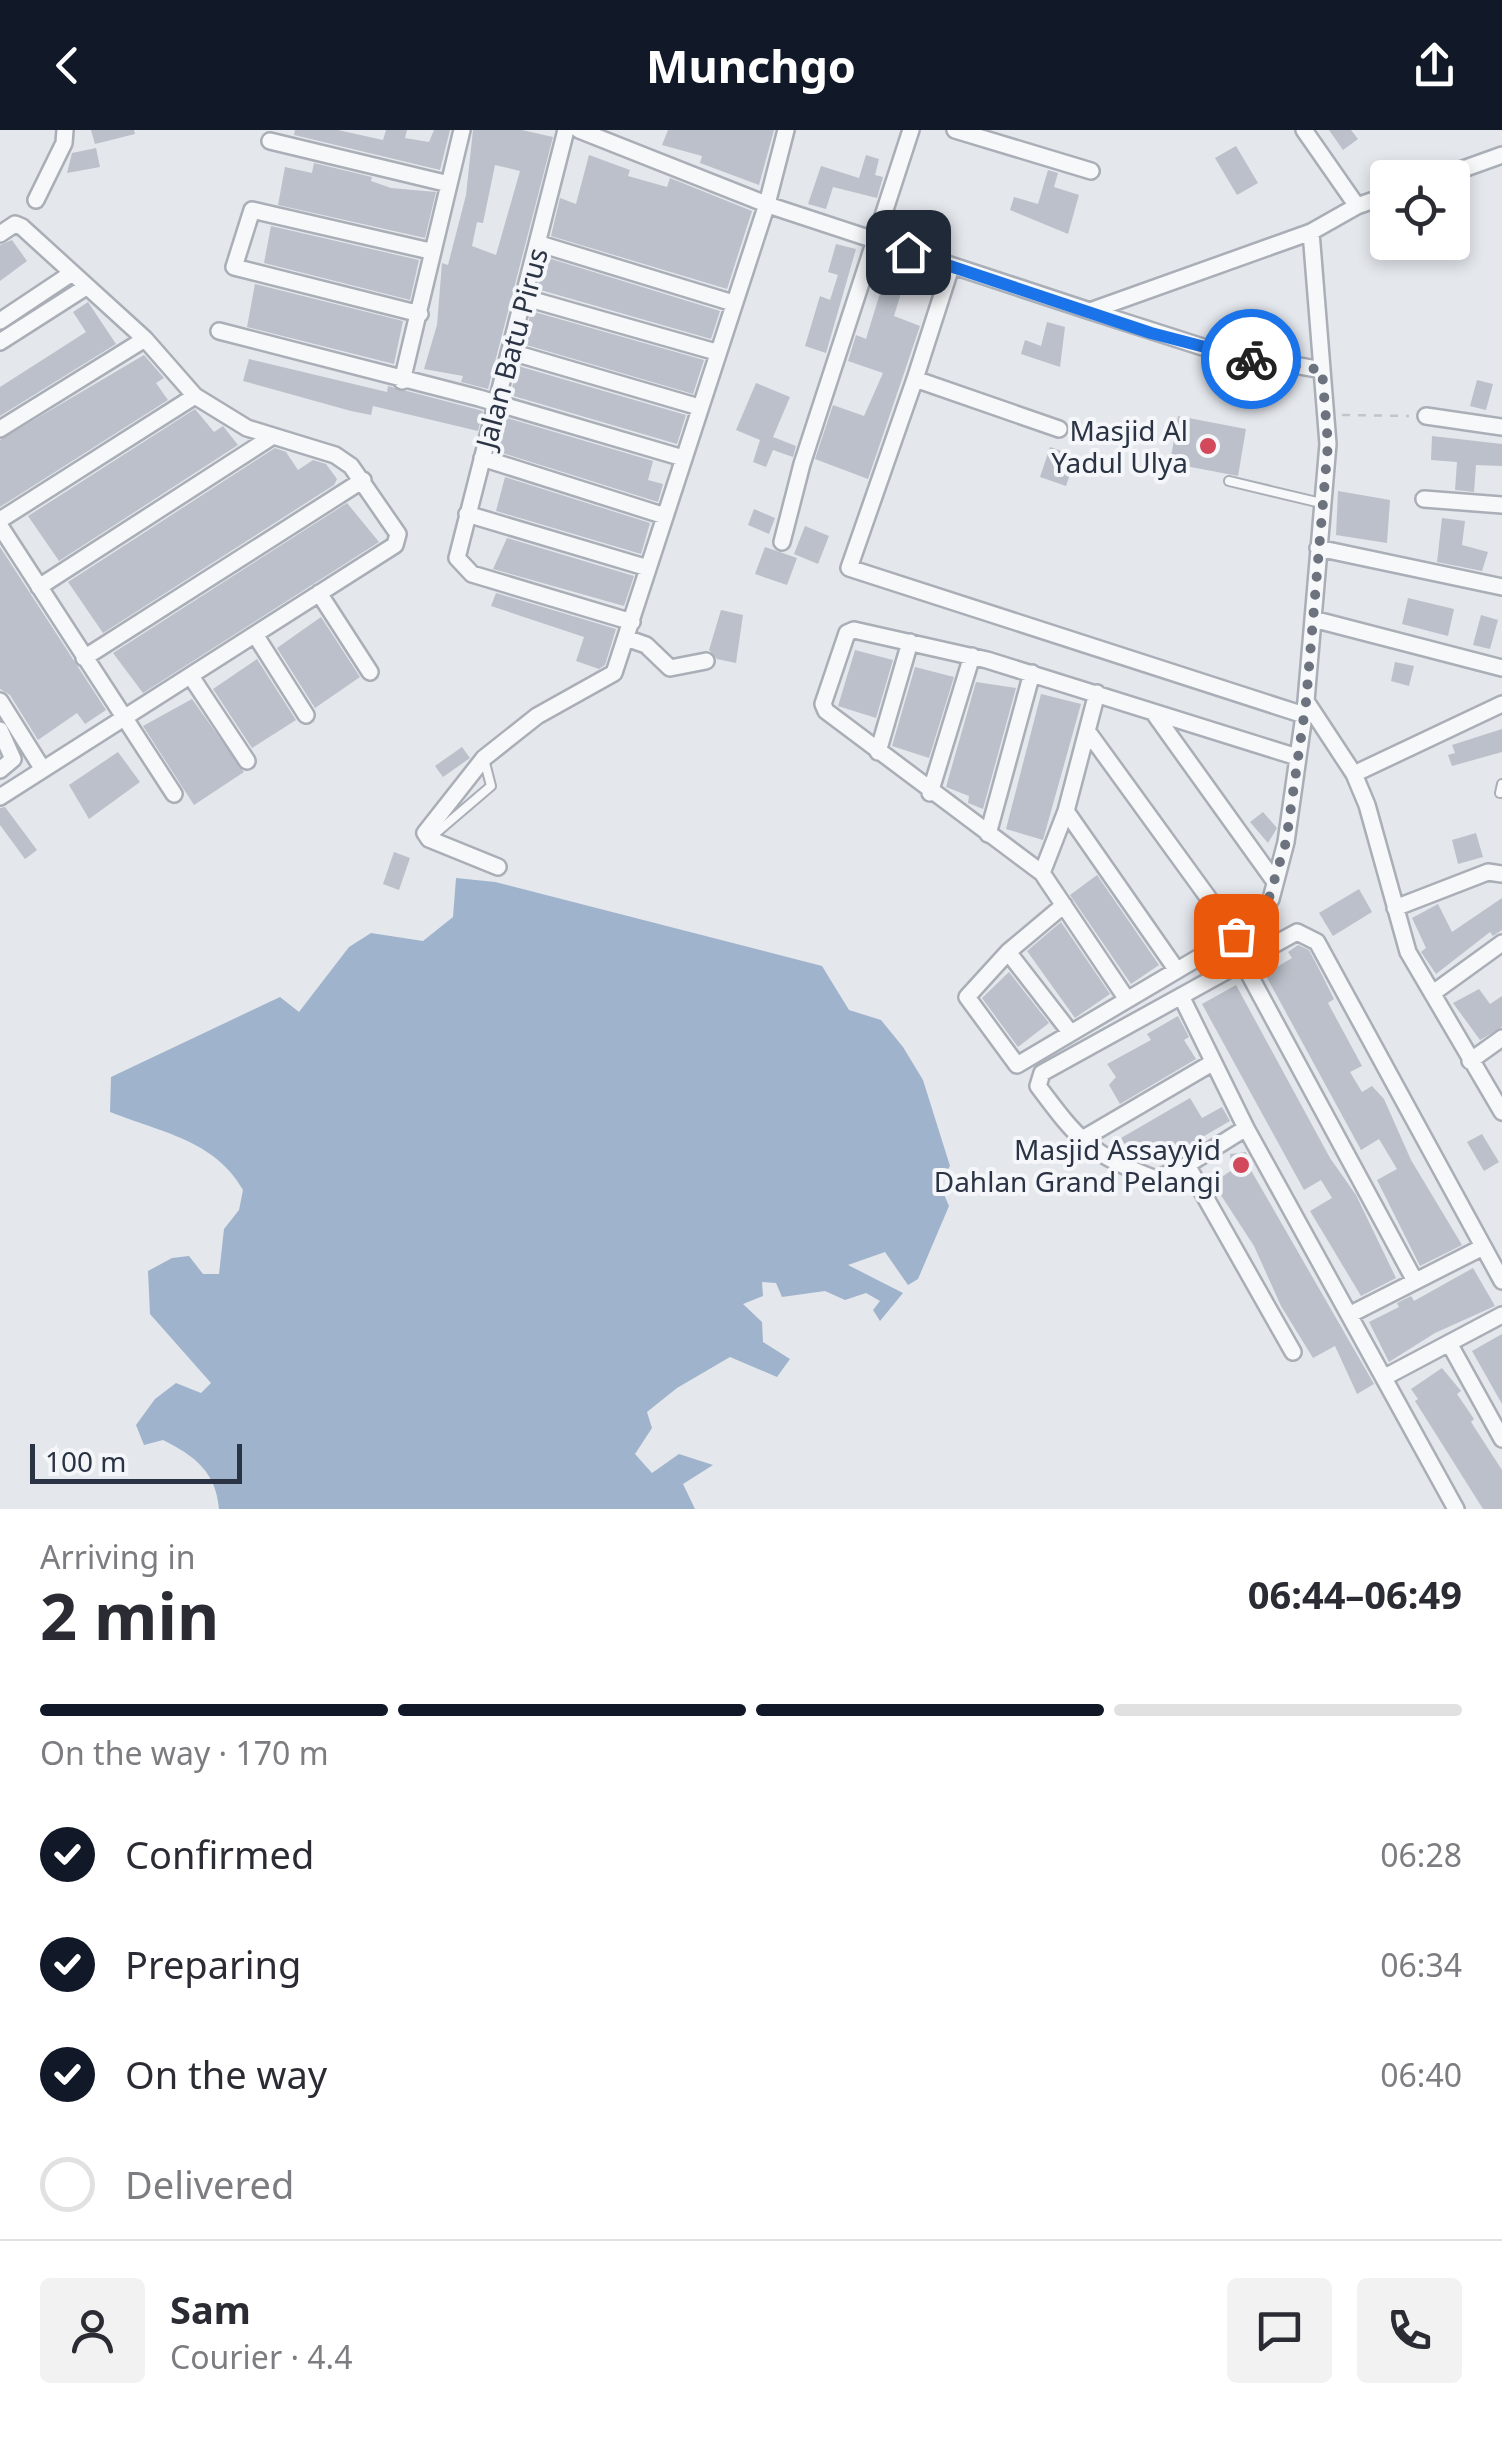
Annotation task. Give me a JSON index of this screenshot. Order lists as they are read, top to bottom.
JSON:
{
  "streets": {
    "street": ["Jalan Batu Pirus"]
  },
  "places": ["Masjid Al Yadul Ulya", "Masjid Assayyid Dahlan Grand Pelangi"],
  "scale_bar": "100 m",
  "page": {
    "header": "Munchgo",
    "scale": "100 m",
    "heading": ["2 min", "Arriving in", "06:44–06:49"],
    "panel": ["Sam", "Courier · 4.4"],
    "bar": "On the way · 170 m",
    "list": [
      ["Confirmed", "06:28"],
      ["Preparing", "06:34"],
      ["On the way", "06:40"],
      "Delivered"
    ]
  }
}
